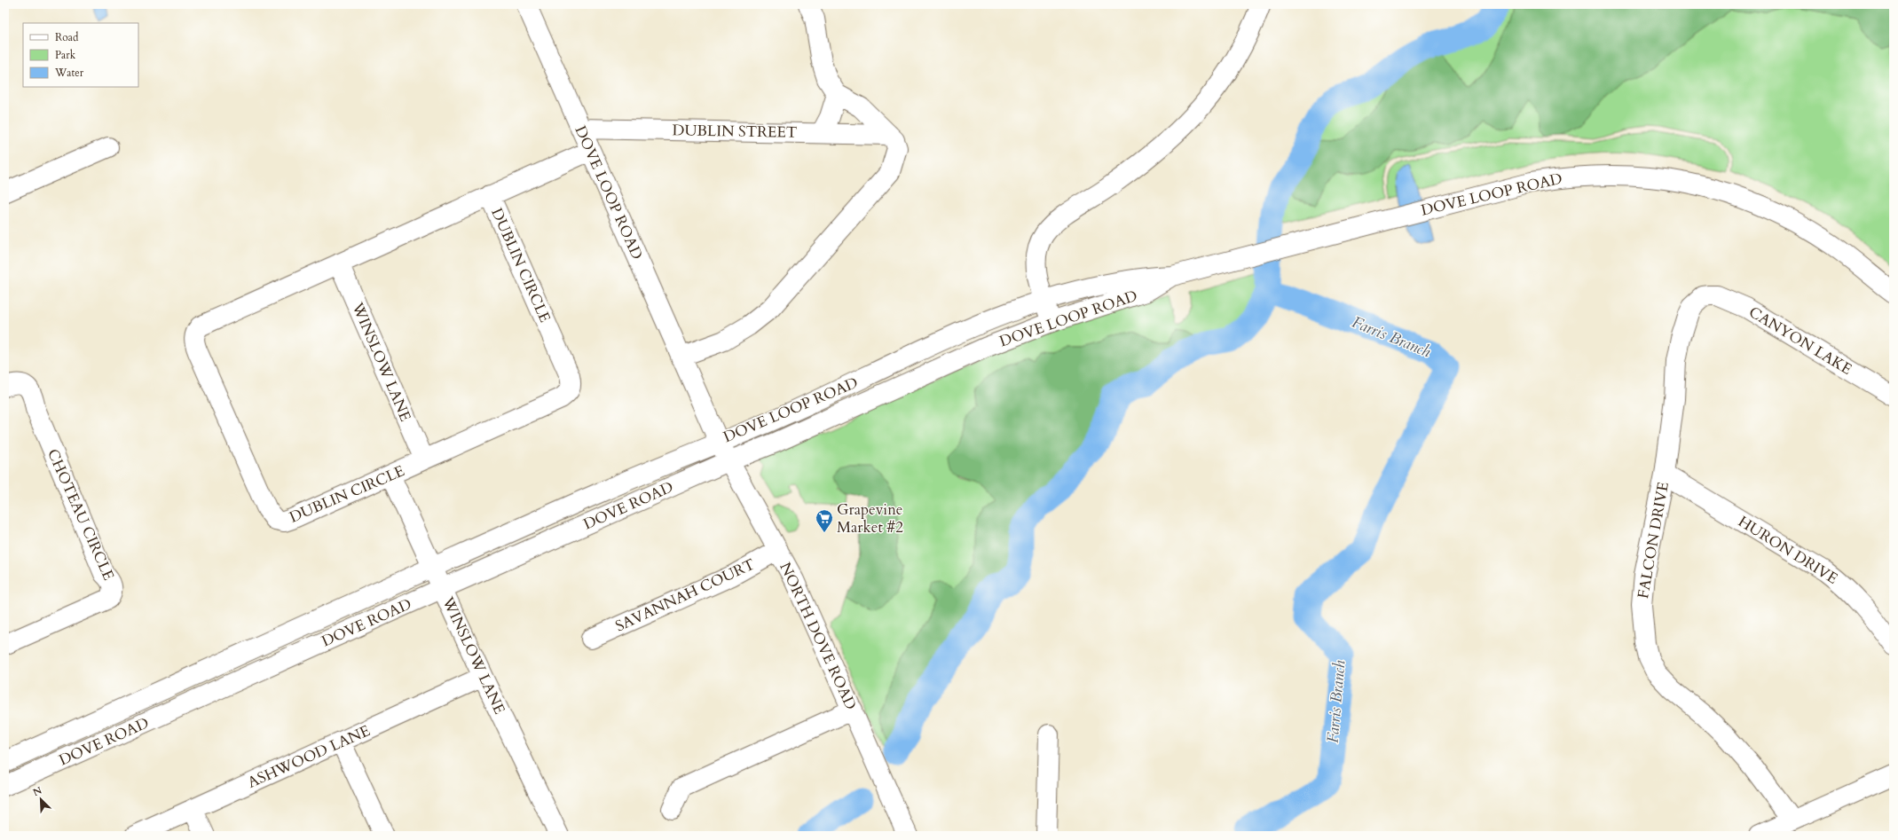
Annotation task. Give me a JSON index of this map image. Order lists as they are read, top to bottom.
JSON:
{
  "streets": {
    "street": [
      "DUBLIN STREET",
      "DOVE LOOP ROAD",
      "DUBLIN CIRCLE",
      "CANYON LAKE",
      "WINSLOW LANE",
      "DOVE ROAD",
      "CHOTEAU CIRCLE",
      "FALCON DRIVE",
      "HURON DRIVE",
      "SAVANNAH COURT",
      "NORTH DOVE ROAD",
      "ASHWOOD LANE"
    ]
  },
  "crossings": [
    ["DUBLIN STREET", "DOVE LOOP ROAD"],
    ["DOVE LOOP ROAD", "DUBLIN CIRCLE"],
    ["DOVE LOOP ROAD", "DOVE ROAD"],
    ["DOVE LOOP ROAD", "NORTH DOVE ROAD"],
    ["DUBLIN CIRCLE", "WINSLOW LANE"],
    ["CANYON LAKE", "FALCON DRIVE"],
    ["WINSLOW LANE", "DOVE ROAD"],
    ["WINSLOW LANE", "ASHWOOD LANE"],
    ["DOVE ROAD", "NORTH DOVE ROAD"],
    ["FALCON DRIVE", "HURON DRIVE"],
    ["SAVANNAH COURT", "NORTH DOVE ROAD"]
  ],
  "water": ["Farris Branch"],
  "places": {
    "supermarket": ["Grapevine Market #2"]
  },
  "legend": ["Road", "Park", "Water"],
  "north": "top left"
}
